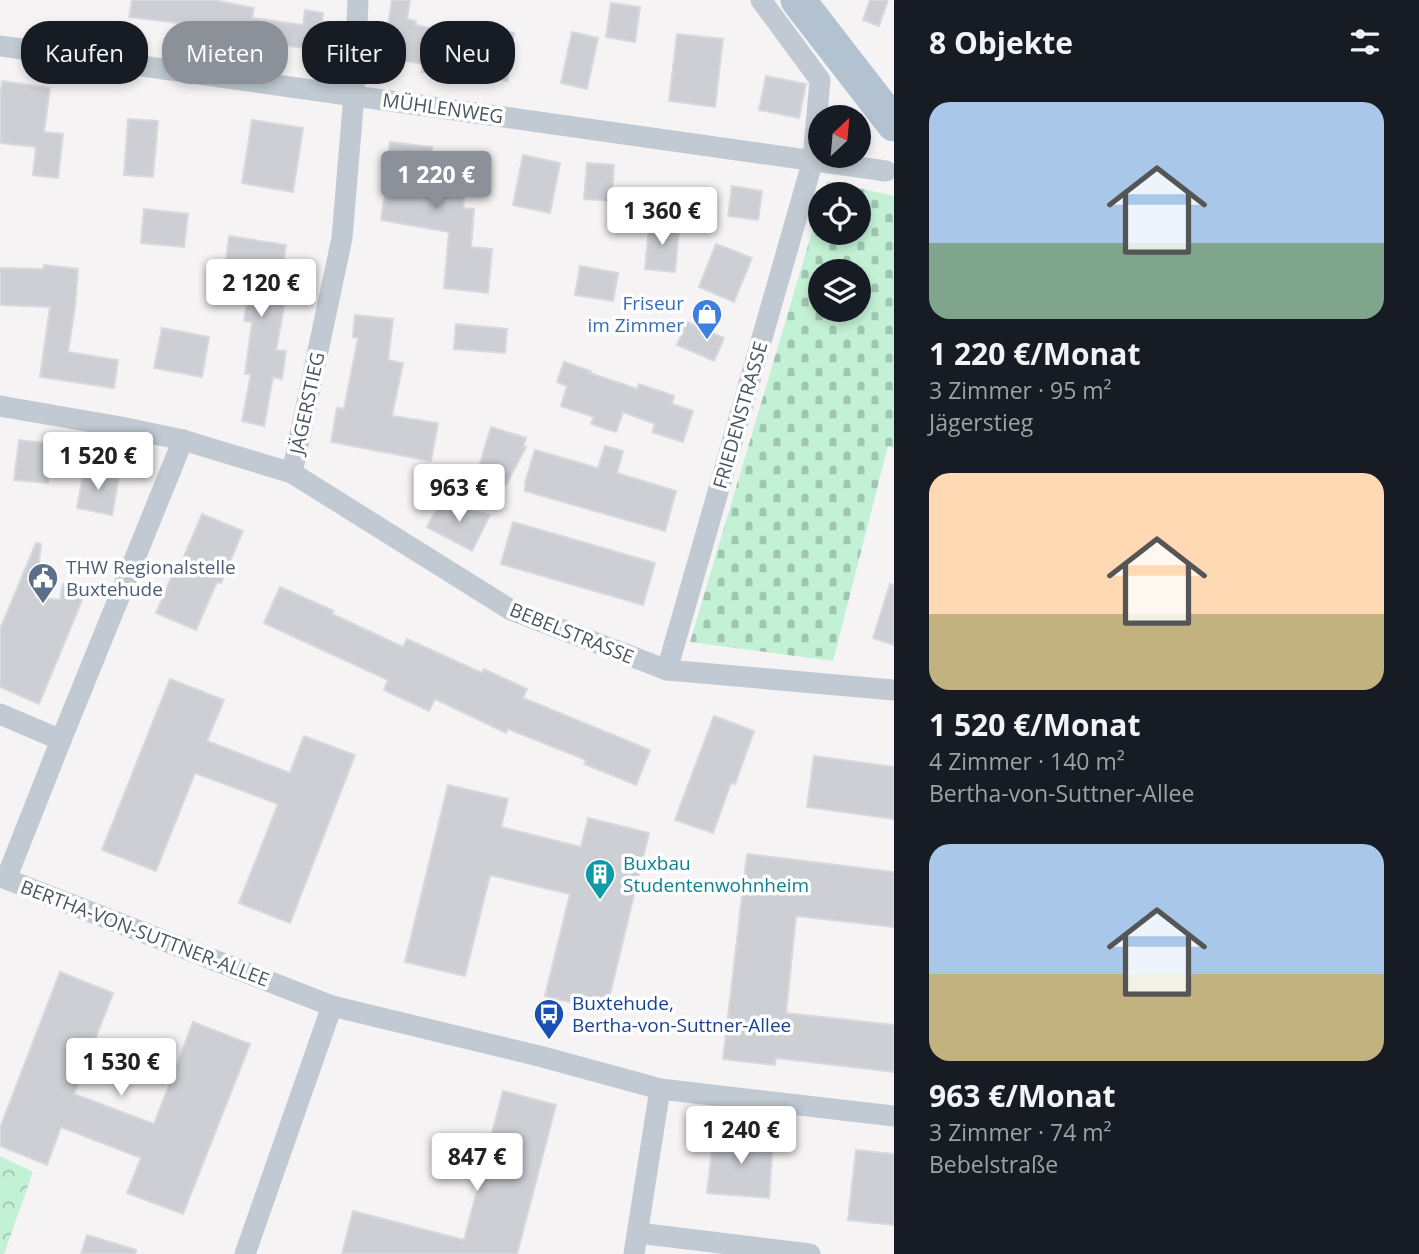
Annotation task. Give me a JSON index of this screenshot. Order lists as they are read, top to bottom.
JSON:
{
  "streets": {
    "street": [
      "MÜHLENWEG",
      "JÄGERSTIEG",
      "FRIEDENSTRASSE",
      "BEBELSTRASSE",
      "BERTHA-VON-SUTTNER-ALLEE"
    ]
  },
  "crossings": [
    ["MÜHLENWEG", "JÄGERSTIEG"],
    ["JÄGERSTIEG", "BEBELSTRASSE"],
    ["FRIEDENSTRASSE", "BEBELSTRASSE"],
    ["BEBELSTRASSE", "BERTHA-VON-SUTTNER-ALLEE"]
  ],
  "places": {
    "shop": ["Friseur im Zimmer"],
    "public building": ["THW Regionalstelle Buxtehude"],
    "building": ["Buxbau Studentenwohnheim"],
    "bus stop": ["Buxtehude, Bertha-von-Suttner-Allee"]
  },
  "north": "top right",
  "page": {
    "heading": "8 Objekte",
    "chip": [
      "Kaufen",
      "Mieten",
      "Filter",
      "Neu"
    ],
    "list": [
      {
        "name": "1 220 €/Monat",
        "note": "3 Zimmer · 95 m² · Jägerstieg"
      },
      {
        "name": "1 520 €/Monat",
        "note": "4 Zimmer · 140 m² · Bertha-von-Suttner-Allee"
      },
      {
        "name": "963 €/Monat",
        "note": "3 Zimmer · 74 m² · Bebelstraße"
      }
    ],
    "price": [
      "1 220 €",
      "1 360 €",
      "2 120 €",
      "1 520 €",
      "963 €",
      "1 530 €",
      "1 240 €",
      "847 €"
    ]
  }
}
